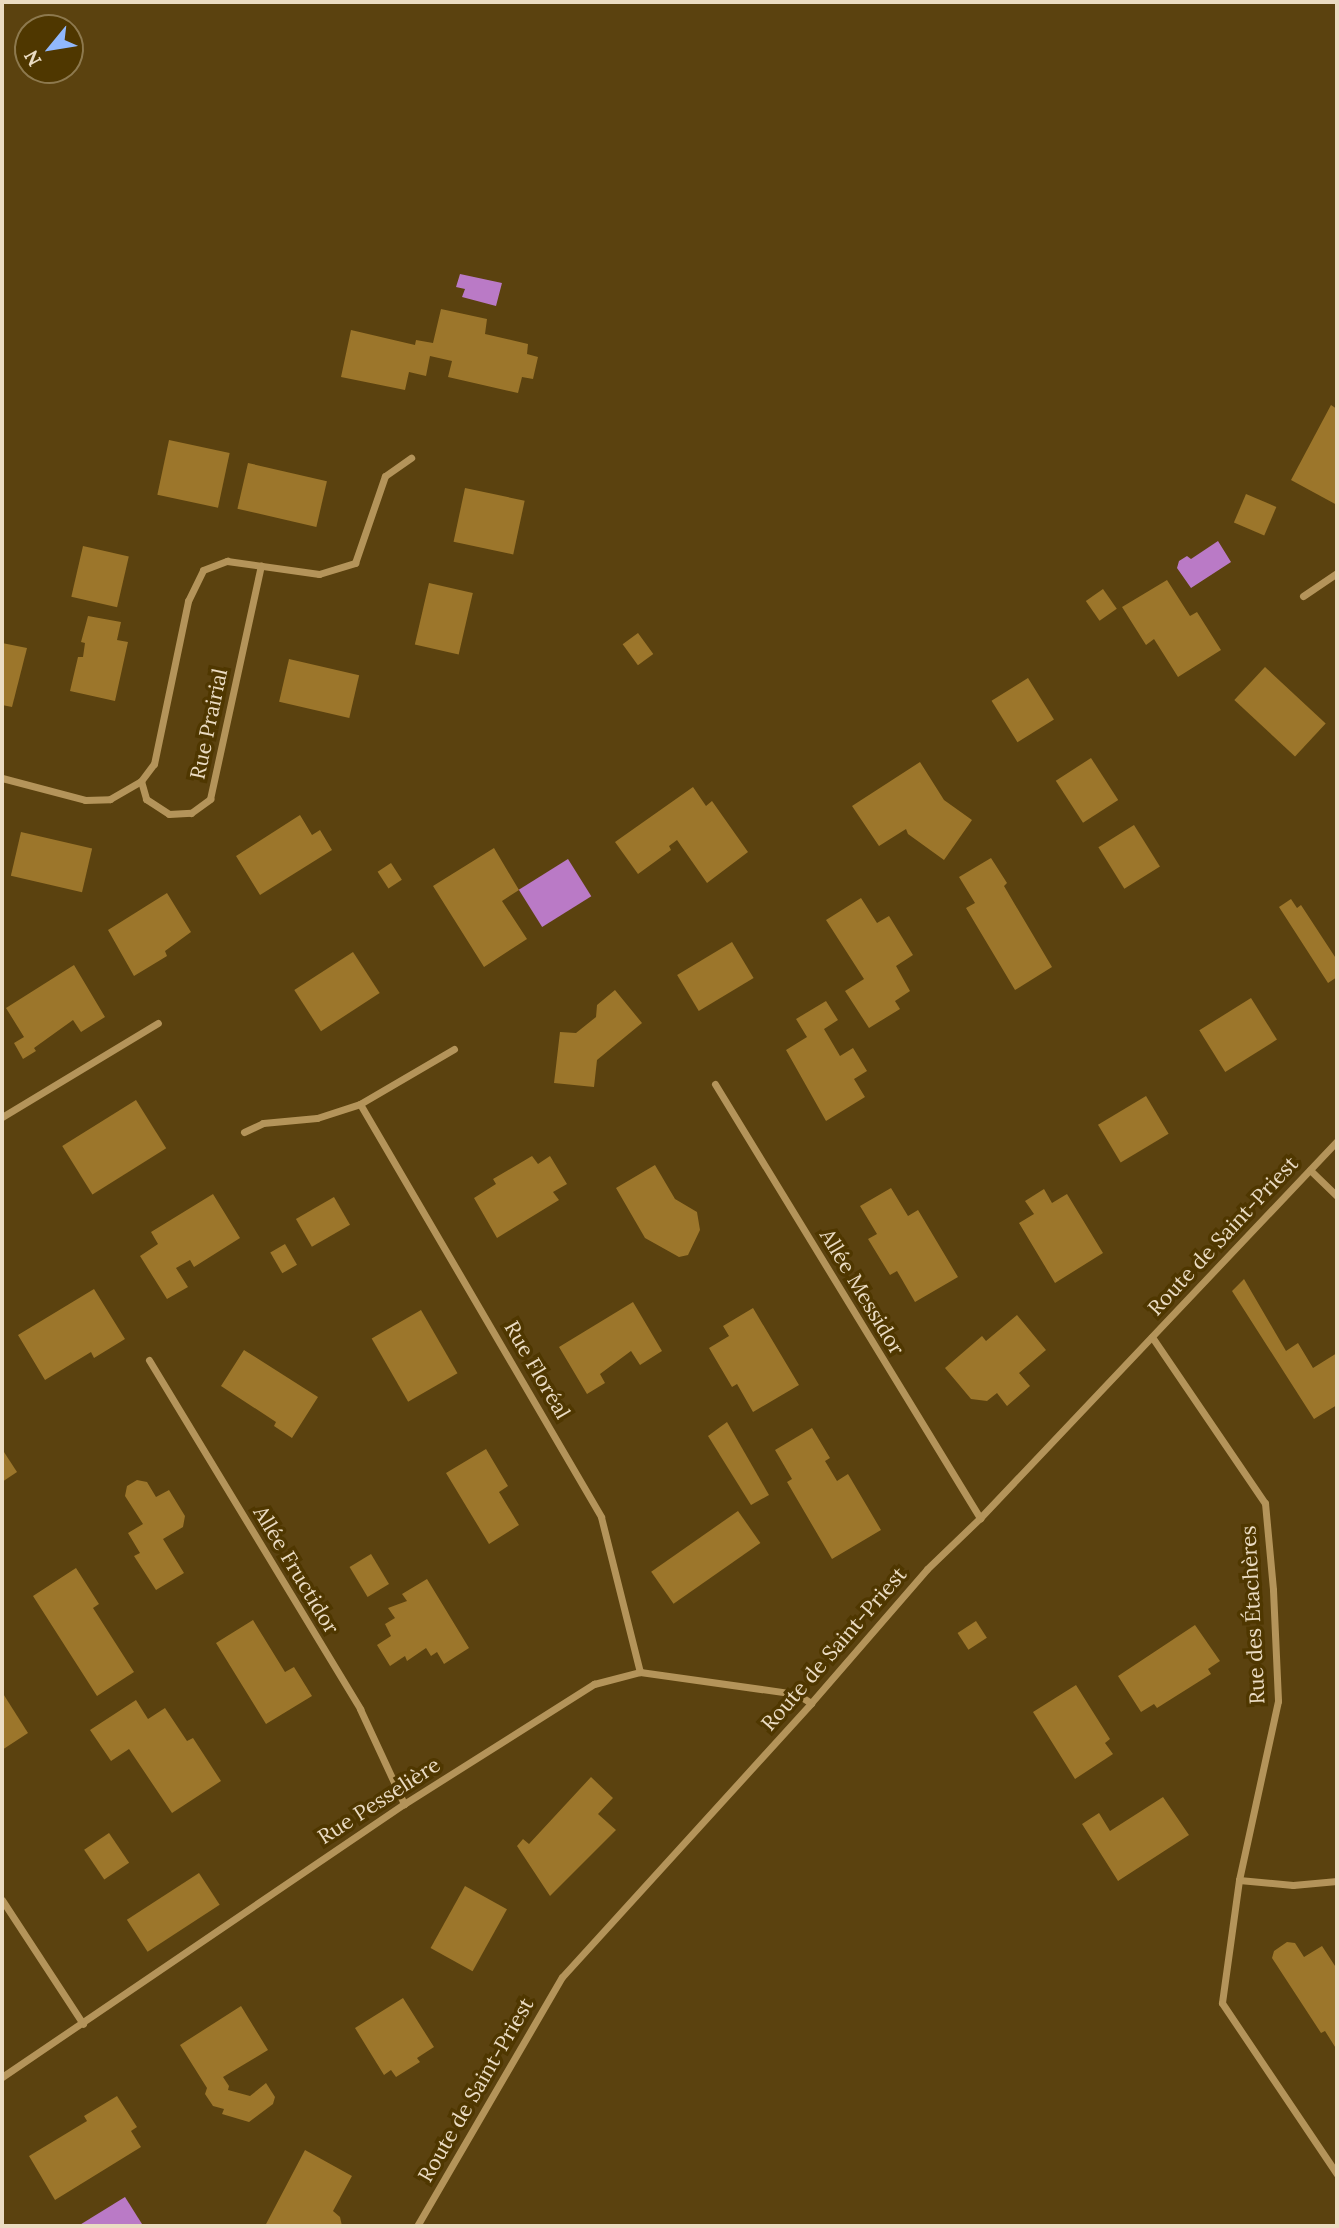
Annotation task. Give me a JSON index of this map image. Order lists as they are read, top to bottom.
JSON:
{
  "streets": {
    "street": [
      "Rue Prairial",
      "Route de Saint-Priest",
      "Allée Messidor",
      "Rue Floréal",
      "Allée Fructidor",
      "Rue des Étachères",
      "Rue Pesselière"
    ]
  },
  "crossings": [
    ["Route de Saint-Priest", "Allée Messidor"],
    ["Route de Saint-Priest", "Rue des Étachères"],
    ["Route de Saint-Priest", "Rue Pesselière"],
    ["Rue Floréal", "Rue Pesselière"],
    ["Allée Fructidor", "Rue Pesselière"]
  ],
  "north": "bottom left"
}
